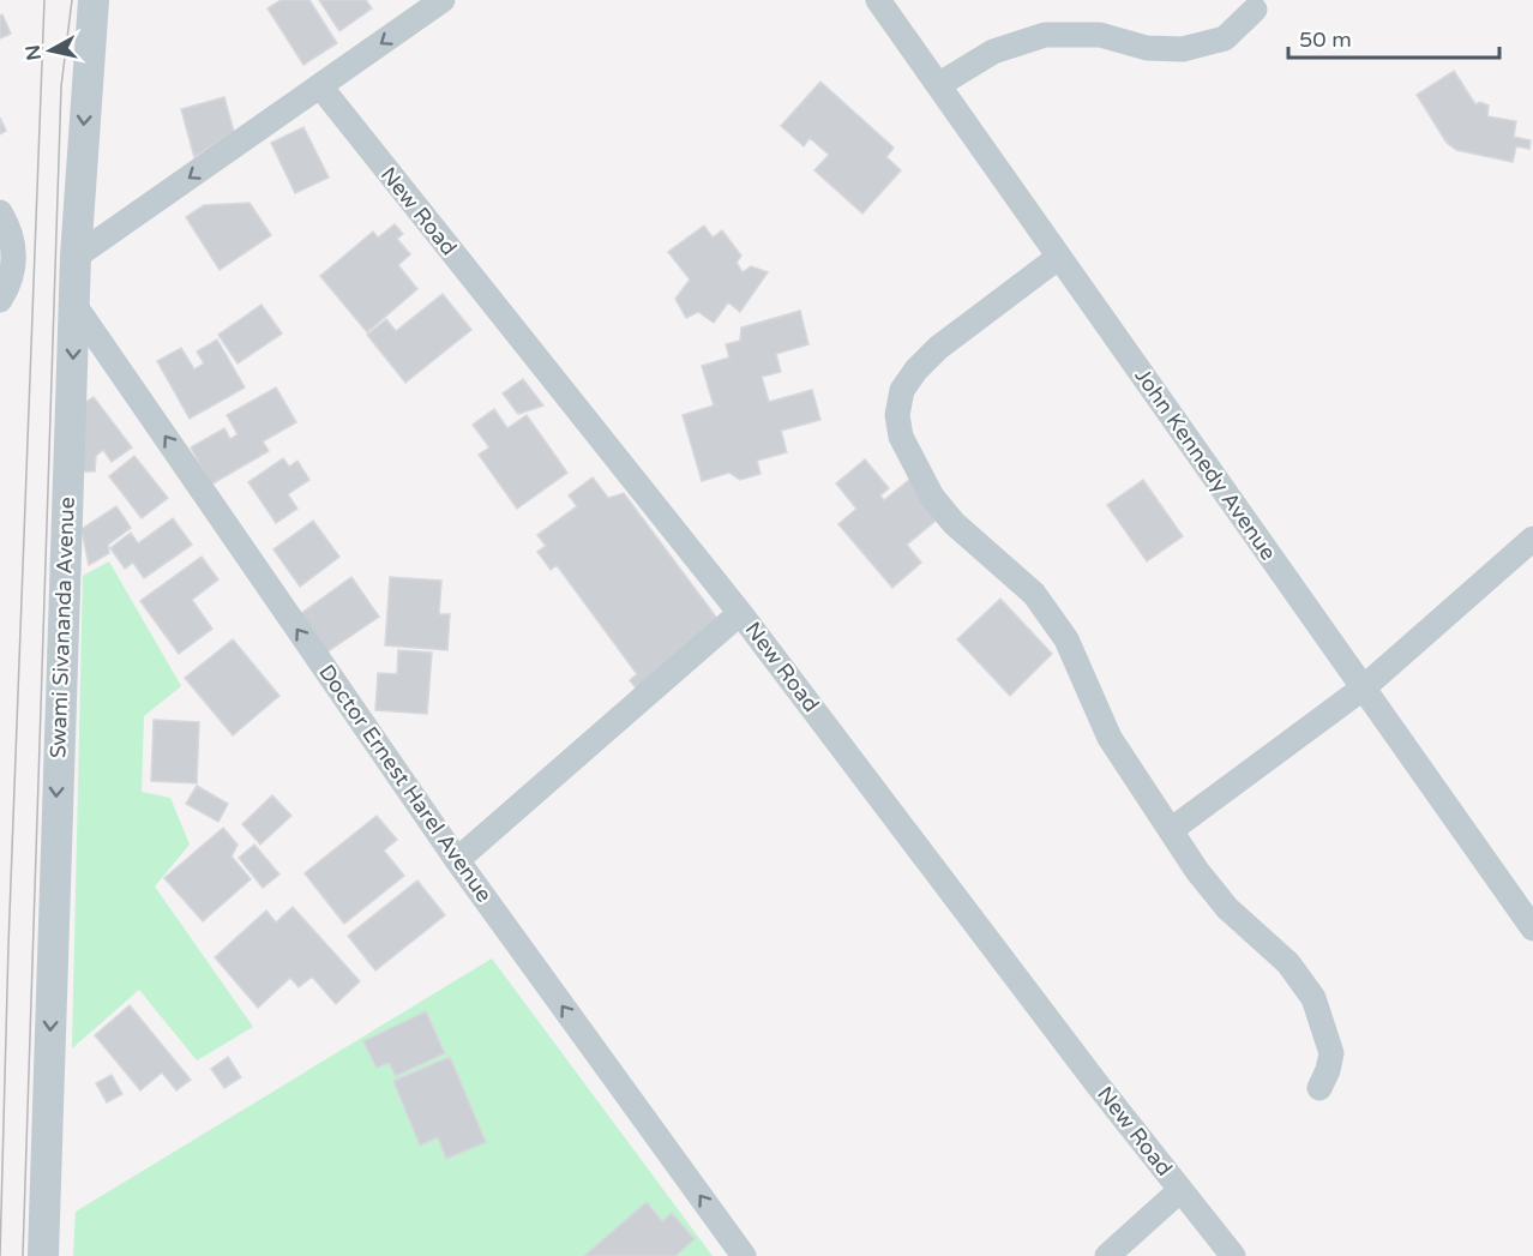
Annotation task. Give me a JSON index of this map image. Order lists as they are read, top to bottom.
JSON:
{
  "streets": {
    "street": [
      "New Road",
      "John Kennedy Avenue",
      "Swami Sivananda Avenue",
      "Doctor Ernest Harel Avenue"
    ]
  },
  "crossings": [
    ["Swami Sivananda Avenue", "Doctor Ernest Harel Avenue"]
  ],
  "one_way": ["Swami Sivananda Avenue", "Doctor Ernest Harel Avenue"],
  "scale_bar": "50 m",
  "north": "left"
}
